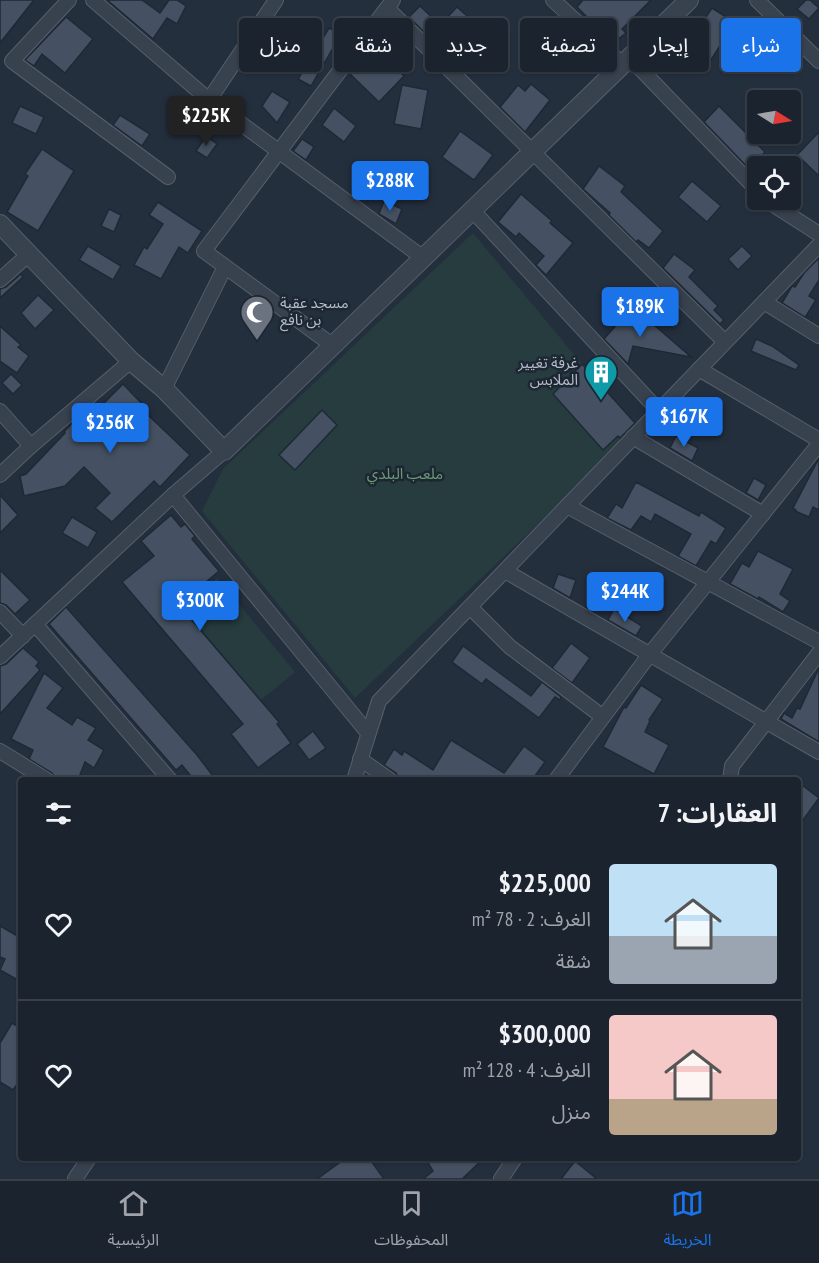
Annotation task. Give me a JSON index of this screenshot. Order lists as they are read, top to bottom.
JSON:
{
  "parks": ["ملعب البلدي"],
  "places": {
    "mosque": ["مسجد عقبة بن نافع"],
    "building": ["غرفة تغيير الملابس"]
  },
  "north": "right",
  "page": {
    "chip": [
      "شراء",
      "إيجار",
      "تصفية",
      "جديد",
      "شقة",
      "منزل"
    ],
    "price": [
      "$225K",
      "$288K",
      "$189K",
      "$167K",
      "$256K",
      "$244K",
      "$300K"
    ],
    "heading": "العقارات: 7",
    "list": [
      {
        "name": "$225,000",
        "note": "الغرف: 2 · 78 m² · شقة"
      },
      {
        "name": "$300,000",
        "note": "الغرف: 4 · 128 m² · منزل"
      }
    ],
    "tabs": ["الخريطة", "المحفوظات", "الرئيسية"]
  }
}
